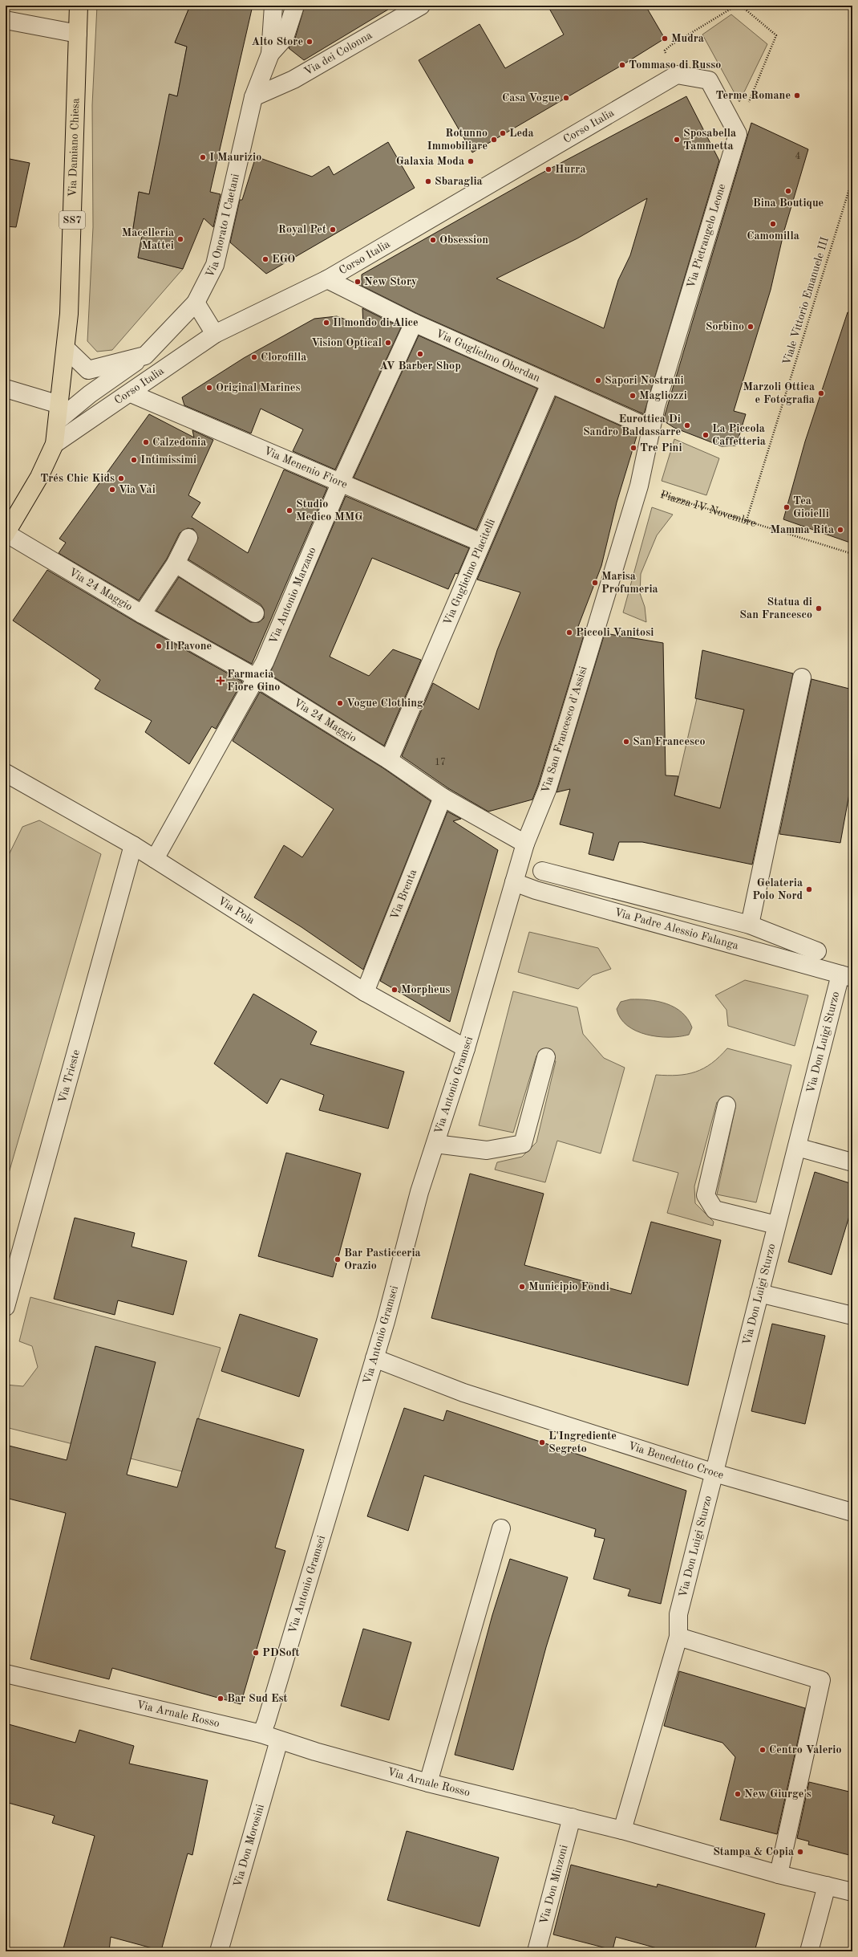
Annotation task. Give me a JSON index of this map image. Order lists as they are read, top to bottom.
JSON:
{
  "streets": {
    "main road": ["Via Damiano Chiesa", "SS7"],
    "street": [
      "Via dei Colonna",
      "Corso Italia",
      "Via Onorato I Caetani",
      "Via Pietrangelo Leone",
      "Via Guglielmo Oberdan",
      "Via Menenio Fiore",
      "Via Guglielmo Placitelli",
      "Via 24 Maggio",
      "Via Antonio Marzano",
      "Via San Francesco d'Assisi",
      "Via Brenta",
      "Via Pola",
      "Via Padre Alessio Falanga",
      "Via Don Luigi Sturzo",
      "Via Trieste",
      "Via Antonio Gramsci",
      "Via Benedetto Croce",
      "Via Arnale Rosso",
      "Via Don Morosini",
      "Via Don Minzoni"
    ],
    "path": ["Viale Vittorio Emanuele III", "Piazza IV Novembre"]
  },
  "crossings": [
    ["Via dei Colonna", "Via Onorato I Caetani"],
    ["Corso Italia", "SS7"],
    ["Corso Italia", "Via Guglielmo Oberdan"],
    ["Corso Italia", "Via Menenio Fiore"],
    ["Via Damiano Chiesa", "SS7"],
    ["Via Damiano Chiesa", "Via Onorato I Caetani"],
    ["SS7", "Via Onorato I Caetani"],
    ["SS7", "Via 24 Maggio"],
    ["Via Pietrangelo Leone", "Via Guglielmo Oberdan"],
    ["Viale Vittorio Emanuele III", "Piazza IV Novembre"],
    ["Via Guglielmo Oberdan", "Via Guglielmo Placitelli"],
    ["Via Guglielmo Oberdan", "Via Antonio Marzano"],
    ["Via Menenio Fiore", "Via Guglielmo Placitelli"],
    ["Via Menenio Fiore", "Via Antonio Marzano"],
    ["Piazza IV Novembre", "Via San Francesco d'Assisi"],
    ["Via Guglielmo Placitelli", "Via 24 Maggio"],
    ["Via 24 Maggio", "Via Antonio Marzano"],
    ["Via 24 Maggio", "Via San Francesco d'Assisi"],
    ["Via 24 Maggio", "Via Brenta"],
    ["Via 24 Maggio", "Via Antonio Gramsci"],
    ["Via Antonio Marzano", "Via Pola"],
    ["Via San Francesco d'Assisi", "Via Antonio Gramsci"],
    ["Via Brenta", "Via Pola"],
    ["Via Pola", "Via Trieste"],
    ["Via Pola", "Via Antonio Gramsci"],
    ["Via Padre Alessio Falanga", "Via Don Luigi Sturzo"],
    ["Via Padre Alessio Falanga", "Via Antonio Gramsci"],
    ["Via Don Luigi Sturzo", "Via Benedetto Croce"],
    ["Via Don Luigi Sturzo", "Via Arnale Rosso"],
    ["Via Antonio Gramsci", "Via Benedetto Croce"],
    ["Via Antonio Gramsci", "Via Arnale Rosso"],
    ["Via Arnale Rosso", "Via Don Morosini"],
    ["Via Arnale Rosso", "Via Don Minzoni"]
  ],
  "places": {
    "other": [
      "Mudra",
      "Alto Store",
      "Tommaso di Russo",
      "Terme Romane",
      "Casa Vogue",
      "Leda",
      "Rotunno Immobiliare",
      "Sposabella Tammetta",
      "I Maurizio",
      "Galaxia Moda",
      "Hurra",
      "Sbaraglia",
      "Bina Boutique",
      "Camomilla",
      "Royal Pet",
      "Macelleria Mattei",
      "Obsession",
      "EGO",
      "New Story",
      "Il mondo di Alice",
      "Sorbino",
      "Vision Optical",
      "AV Barber Shop",
      "Clorofilla",
      "Sapori Nostrani",
      "Original Marines",
      "Marzoli Ottica e Fotografia",
      "Magliozzi",
      "Eurottica Di Sandro Baldassarre",
      "La Piccola Caffetteria",
      "Calzedonia",
      "Tre Pini",
      "Intimissimi",
      "Trés Chic Kids",
      "Via Vai",
      "Tea Gioielli",
      "Studio Medico MMG",
      "Mamma Rita",
      "Marisa Profumeria",
      "Statua di San Francesco",
      "Piccoli Vanitosi",
      "Il Pavone",
      "Vogue Clothing",
      "San Francesco",
      "Gelateria Polo Nord",
      "Morpheus",
      "Bar Pasticceria Orazio",
      "Municipio Fondi",
      "L'Ingrediente Segreto",
      "PDSoft",
      "Bar Sud Est",
      "Centro Valerio",
      "New Giurge's",
      "Stampa & Copia"
    ],
    "health": ["Farmacia Fiore Gino"]
  },
  "house_numbers": ["4", "17"]
}
